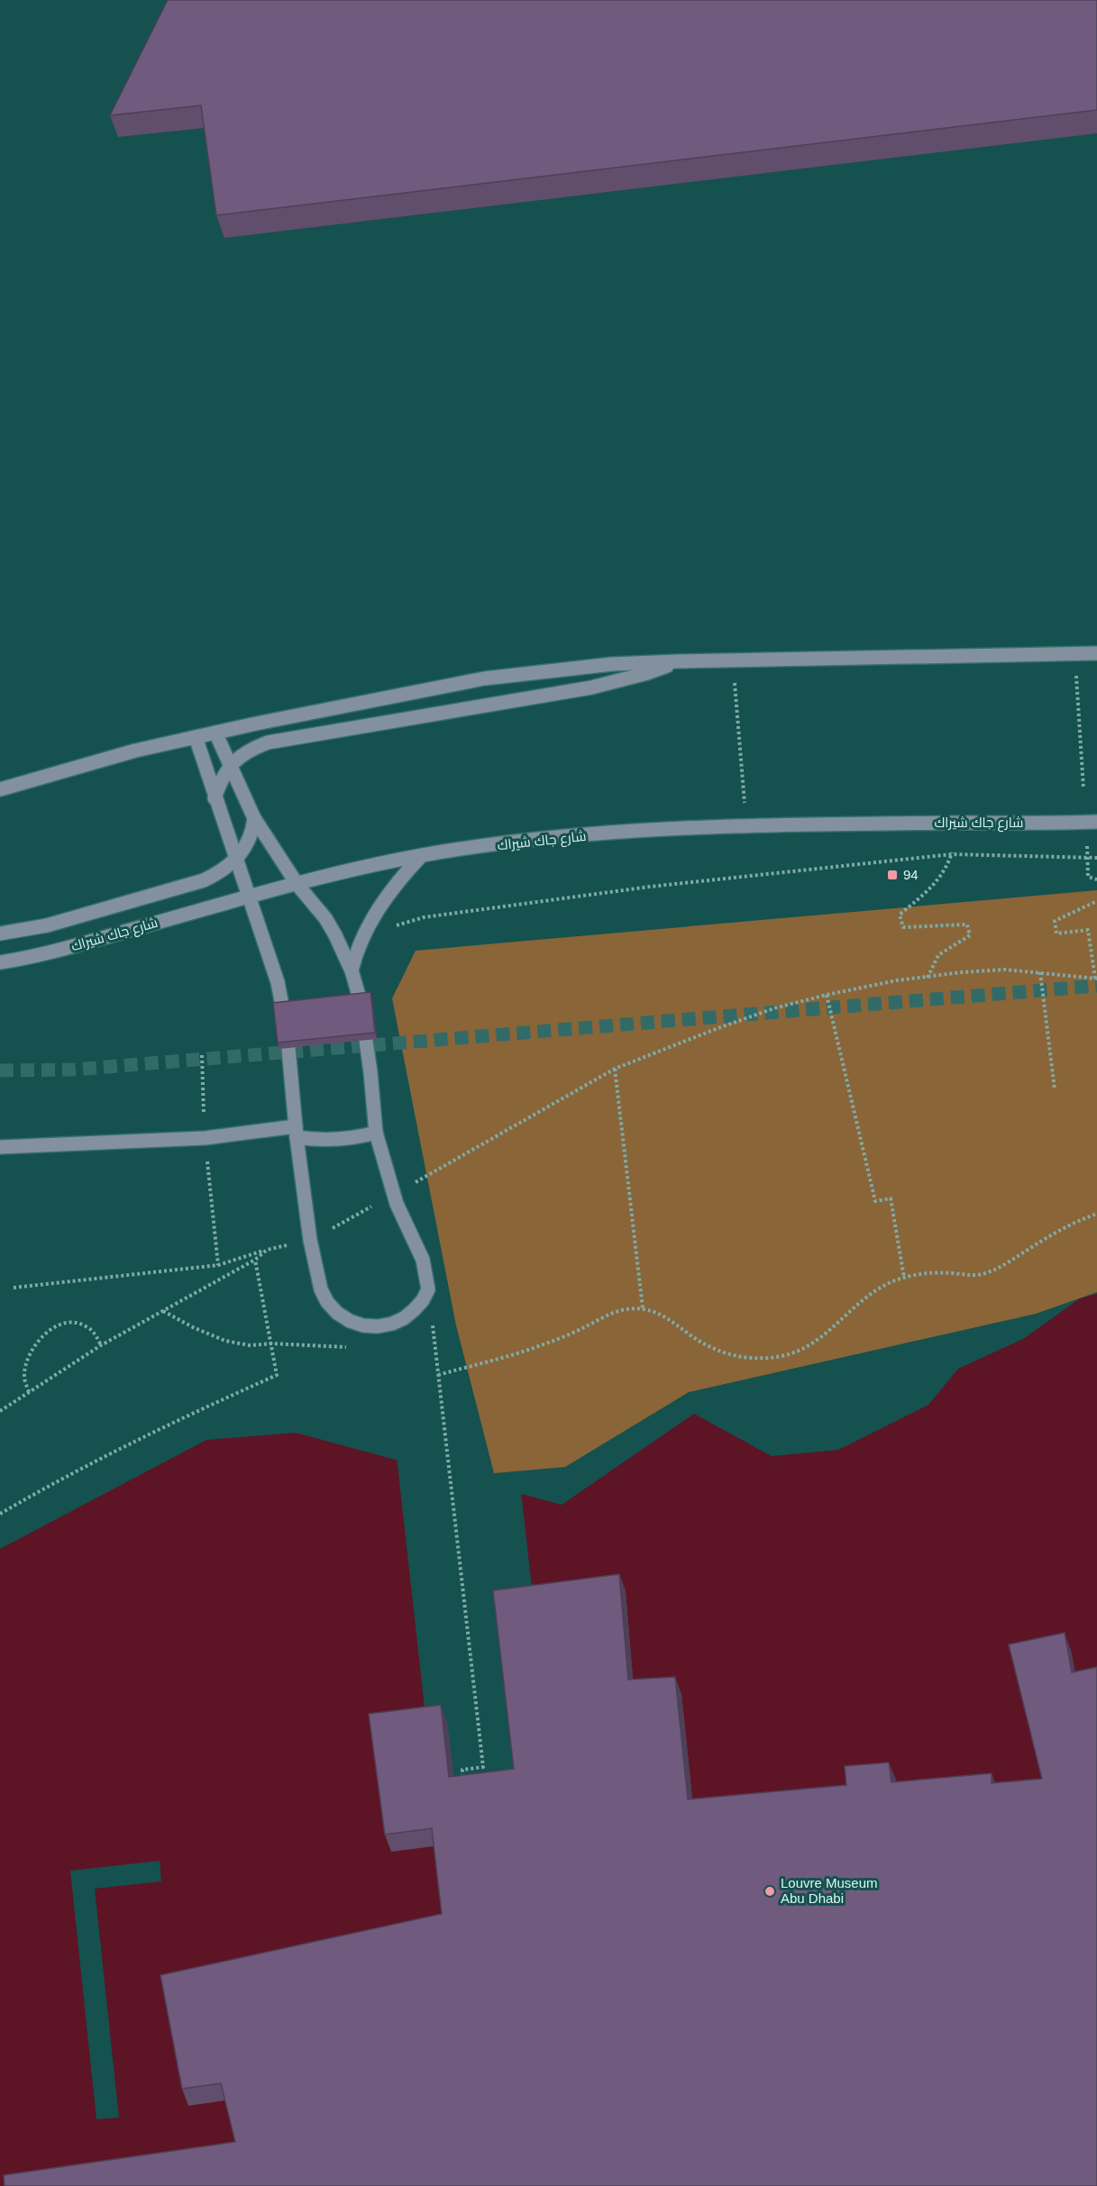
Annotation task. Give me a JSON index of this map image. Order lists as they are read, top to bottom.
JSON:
{
  "streets": {
    "street": ["شارع جاك شيراك"]
  },
  "places": {
    "transit": ["94"],
    "other": ["Louvre Museum Abu Dhabi"]
  }
}
